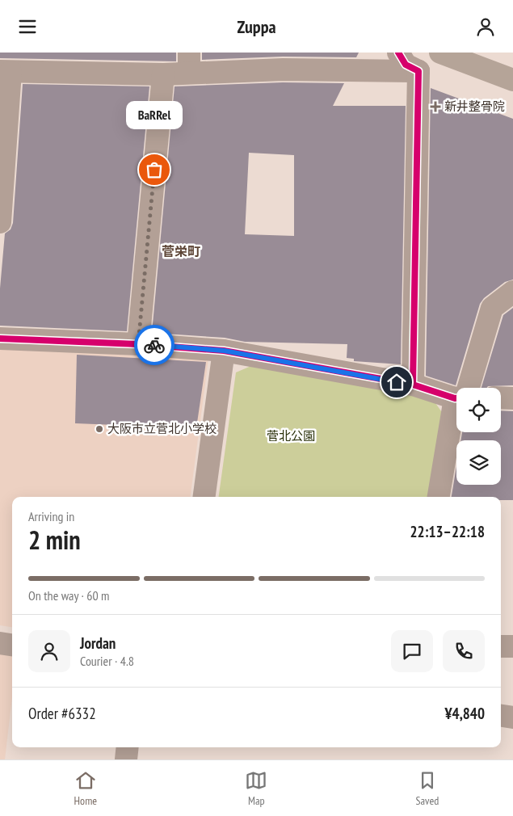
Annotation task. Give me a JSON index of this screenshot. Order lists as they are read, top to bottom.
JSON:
{
  "districts": ["菅栄町"],
  "parks": ["菅北公園"],
  "places": {
    "health": ["新井整骨院"],
    "other": ["BaRRel", "大阪市立菅北小学校"]
  },
  "page": {
    "header": "Zuppa",
    "bubble": "BaRRel",
    "heading": ["2 min", "Arriving in", "22:13–22:18"],
    "panel": [
      "Jordan",
      "Courier · 4.8",
      "Order #6332",
      "¥4,840"
    ],
    "bar": "On the way · 60 m",
    "tabs": ["Home", "Map", "Saved"]
  }
}
